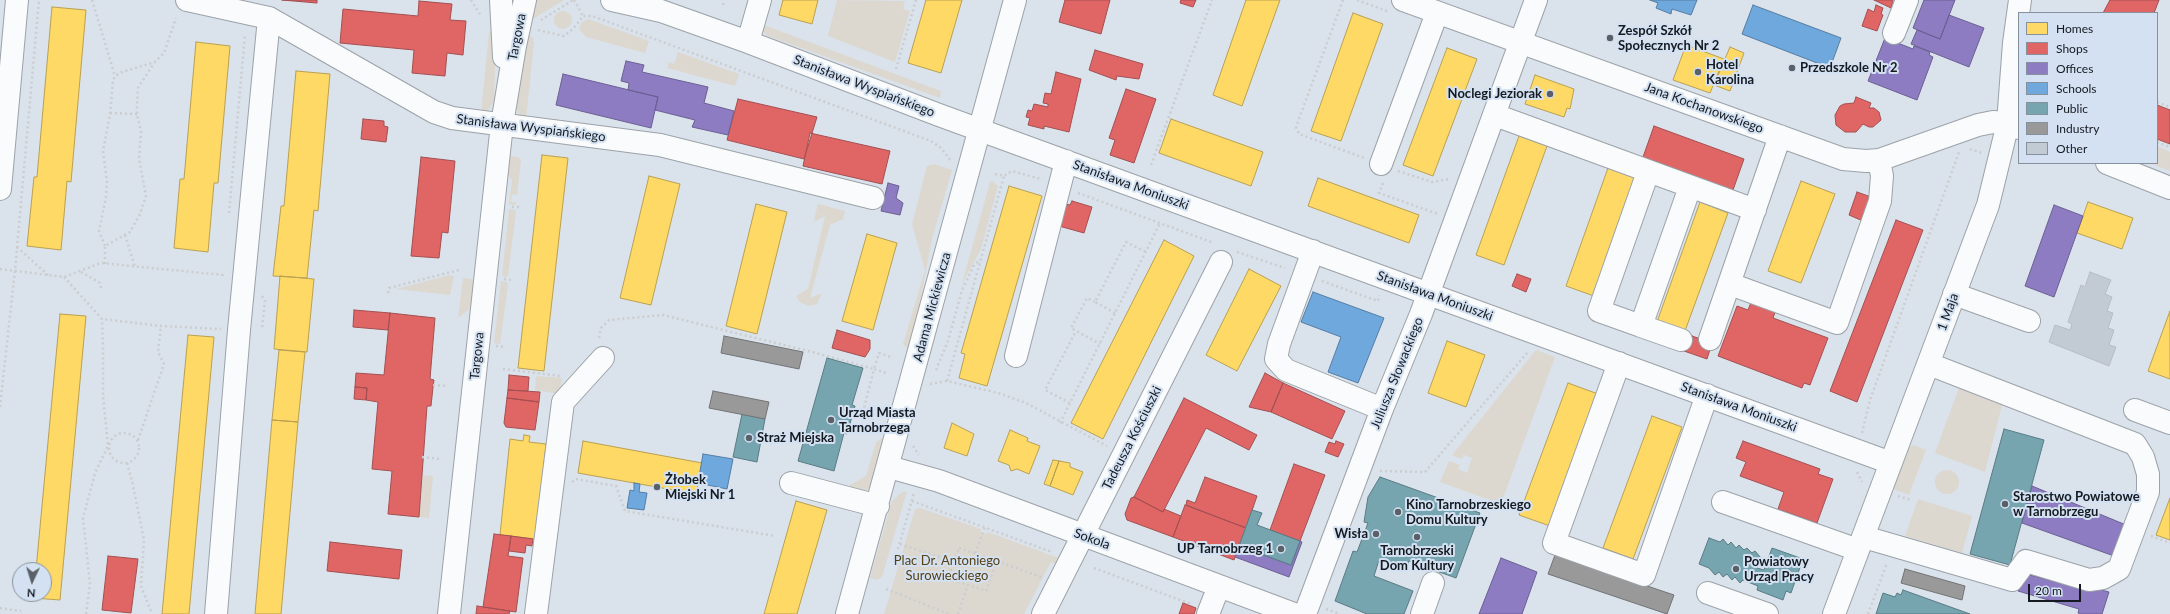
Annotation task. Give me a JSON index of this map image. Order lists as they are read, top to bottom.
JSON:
{
  "streets": {
    "street": [
      "Targowa",
      "Stanisława Wyspiańskiego",
      "Jana Kochanowskiego",
      "Stanisława Moniuszki",
      "Adama Mickiewicza",
      "1 Maja",
      "Juliusza Słowackiego",
      "Tadeusza Kościuszki",
      "Sokola"
    ]
  },
  "crossings": [
    ["Targowa", "Stanisława Wyspiańskiego"],
    ["Stanisława Wyspiańskiego", "Stanisława Moniuszki"],
    ["Stanisława Wyspiańskiego", "Adama Mickiewicza"],
    ["Jana Kochanowskiego", "1 Maja"],
    ["Jana Kochanowskiego", "Juliusza Słowackiego"],
    ["Stanisława Moniuszki", "Adama Mickiewicza"],
    ["Stanisława Moniuszki", "1 Maja"],
    ["Stanisława Moniuszki", "Juliusza Słowackiego"],
    ["Adama Mickiewicza", "Sokola"],
    ["Tadeusza Kościuszki", "Sokola"]
  ],
  "parks": ["Plac Dr. Antoniego Surowieckiego"],
  "places": [
    "Zespół Szkół Społecznych Nr 2",
    "Przedszkole Nr 2",
    "Hotel Karolina",
    "Noclegi Jeziorak",
    "Urząd Miasta Tarnobrzega",
    "Straż Miejska",
    "Żłobek Miejski Nr 1",
    "Starostwo Powiatowe w Tarnobrzegu",
    "Kino Tarnobrzeskiego Domu Kultury",
    "Wisła",
    "Tarnobrzeski Dom Kultury",
    "UP Tarnobrzeg 1",
    "Powiatowy Urząd Pracy"
  ],
  "legend": [
    "Homes",
    "Shops",
    "Offices",
    "Schools",
    "Public",
    "Industry",
    "Other"
  ],
  "scale_bar": "20 m",
  "north": "bottom"
}
